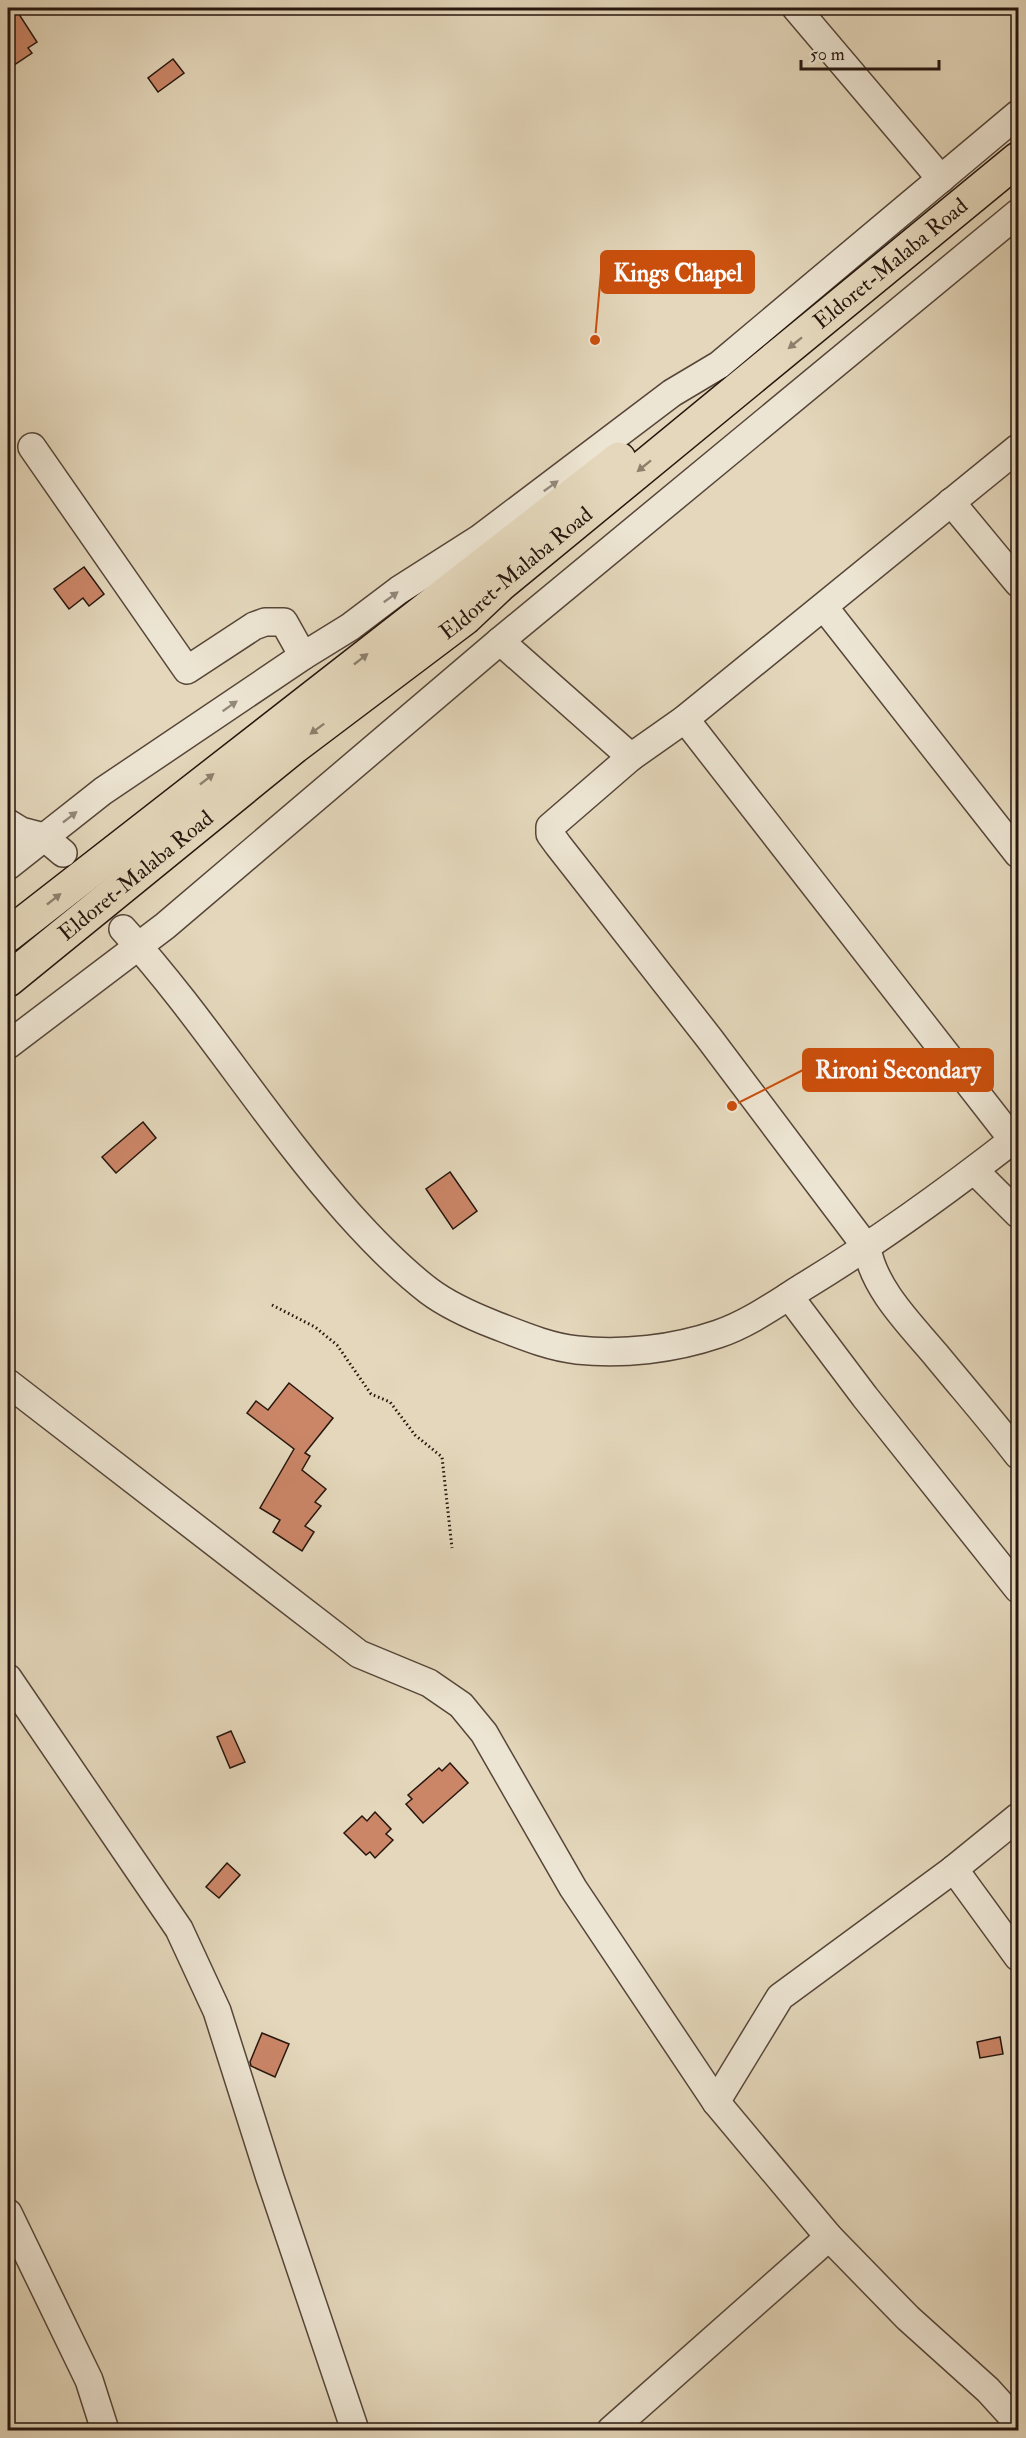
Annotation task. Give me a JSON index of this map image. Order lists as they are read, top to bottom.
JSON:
{
  "streets": {
    "highway": ["Eldoret-Malaba Road"]
  },
  "places": ["Kings Chapel", "Rironi Secondary"],
  "scale_bar": "50 m"
}
